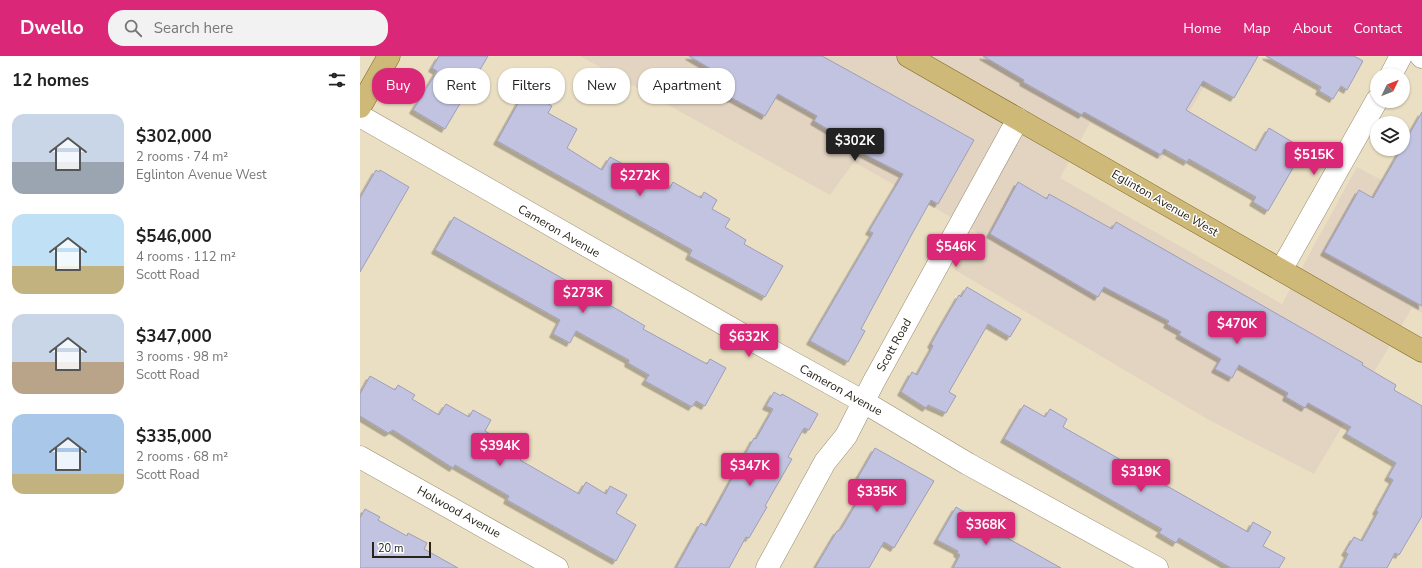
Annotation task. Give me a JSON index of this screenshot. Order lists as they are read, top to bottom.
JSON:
{
  "streets": {
    "main road": ["Eglinton Avenue West"],
    "street": ["Cameron Avenue", "Scott Road", "Holwood Avenue"]
  },
  "crossings": [
    ["Eglinton Avenue West", "Scott Road"],
    ["Cameron Avenue", "Scott Road"]
  ],
  "scale_bar": "20 m",
  "north": "top right",
  "page": {
    "header": "Dwello",
    "search": "Search here",
    "nav": [
      "Home",
      "Map",
      "About",
      "Contact"
    ],
    "heading": "12 homes",
    "chip": [
      "Buy",
      "Rent",
      "Filters",
      "New",
      "Apartment"
    ],
    "list": [
      {
        "name": "$302,000",
        "note": "2 rooms · 74 m² · Eglinton Avenue West"
      },
      {
        "name": "$546,000",
        "note": "4 rooms · 112 m² · Scott Road"
      },
      {
        "name": "$347,000",
        "note": "3 rooms · 98 m² · Scott Road"
      },
      {
        "name": "$335,000",
        "note": "2 rooms · 68 m² · Scott Road"
      }
    ],
    "price": [
      "$302K",
      "$515K",
      "$272K",
      "$546K",
      "$273K",
      "$470K",
      "$632K",
      "$394K",
      "$347K",
      "$319K",
      "$335K",
      "$368K"
    ],
    "scale": "20 m"
  }
}
